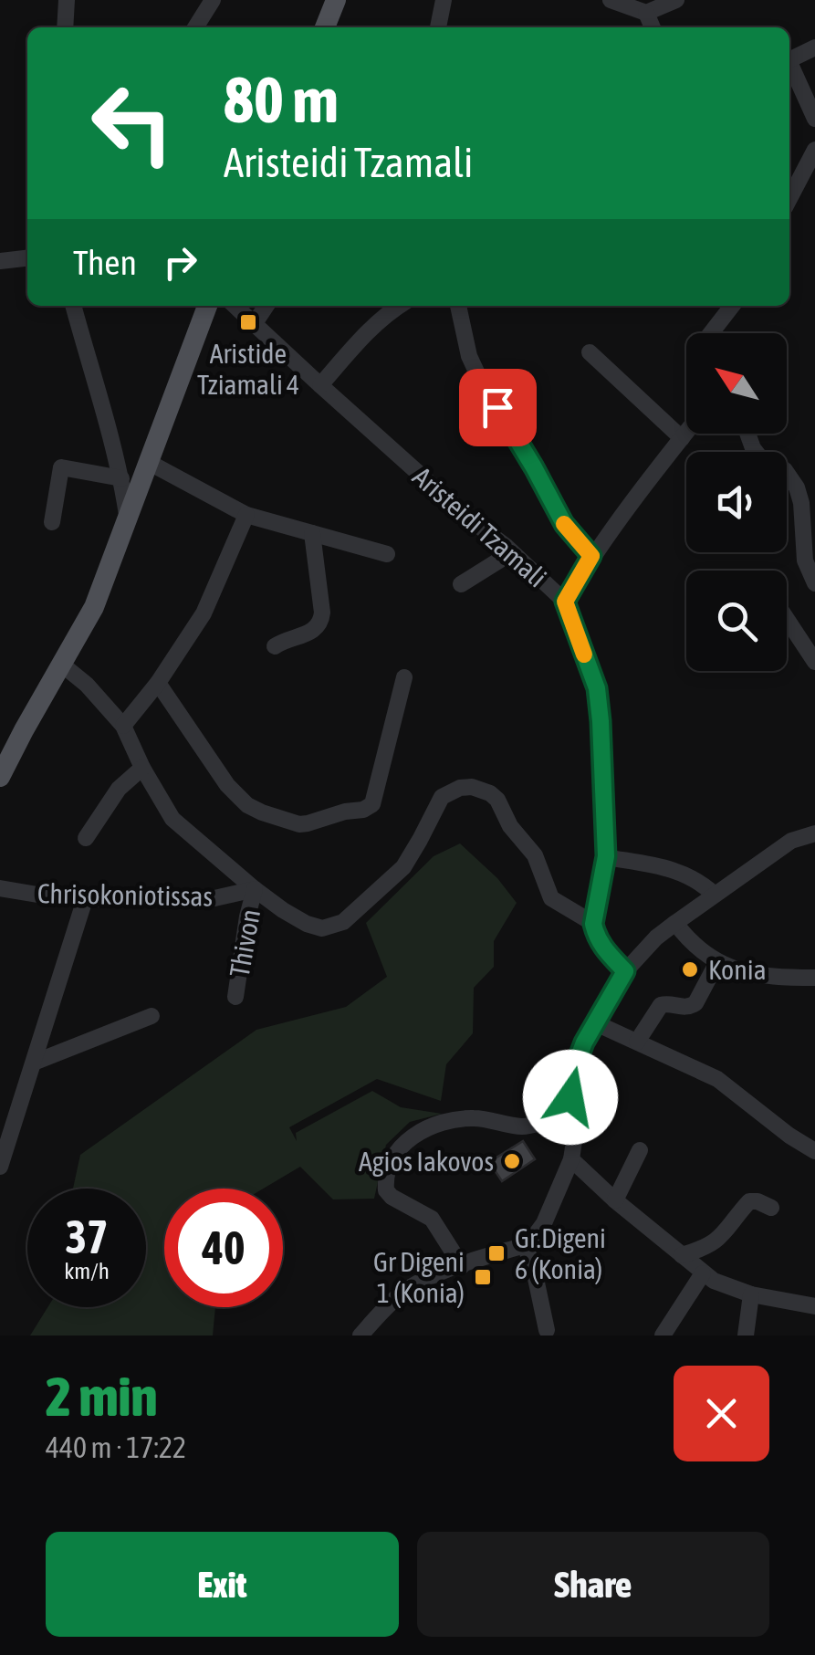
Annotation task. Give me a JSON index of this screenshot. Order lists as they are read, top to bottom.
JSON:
{
  "streets": {
    "street": ["Aristeidi Tzamali", "Chrisokoniotissas", "Thivon"]
  },
  "crossings": [
    ["Chrisokoniotissas", "Thivon"]
  ],
  "places": {
    "transit": ["Aristide Tziamali 4", "Gr.Digeni 6 (Konia)", "Gr Digeni 1 (Konia)"],
    "other": ["Konia", "Agios Iakovos"]
  },
  "north": "top left",
  "page": {
    "turn": ["80 m", "Aristeidi Tzamali"],
    "then": "Then",
    "speed": "37 km/h",
    "limit": "40",
    "heading": ["2 min", "440 m · 17:22"],
    "buttons": ["Exit", "Share"]
  }
}
